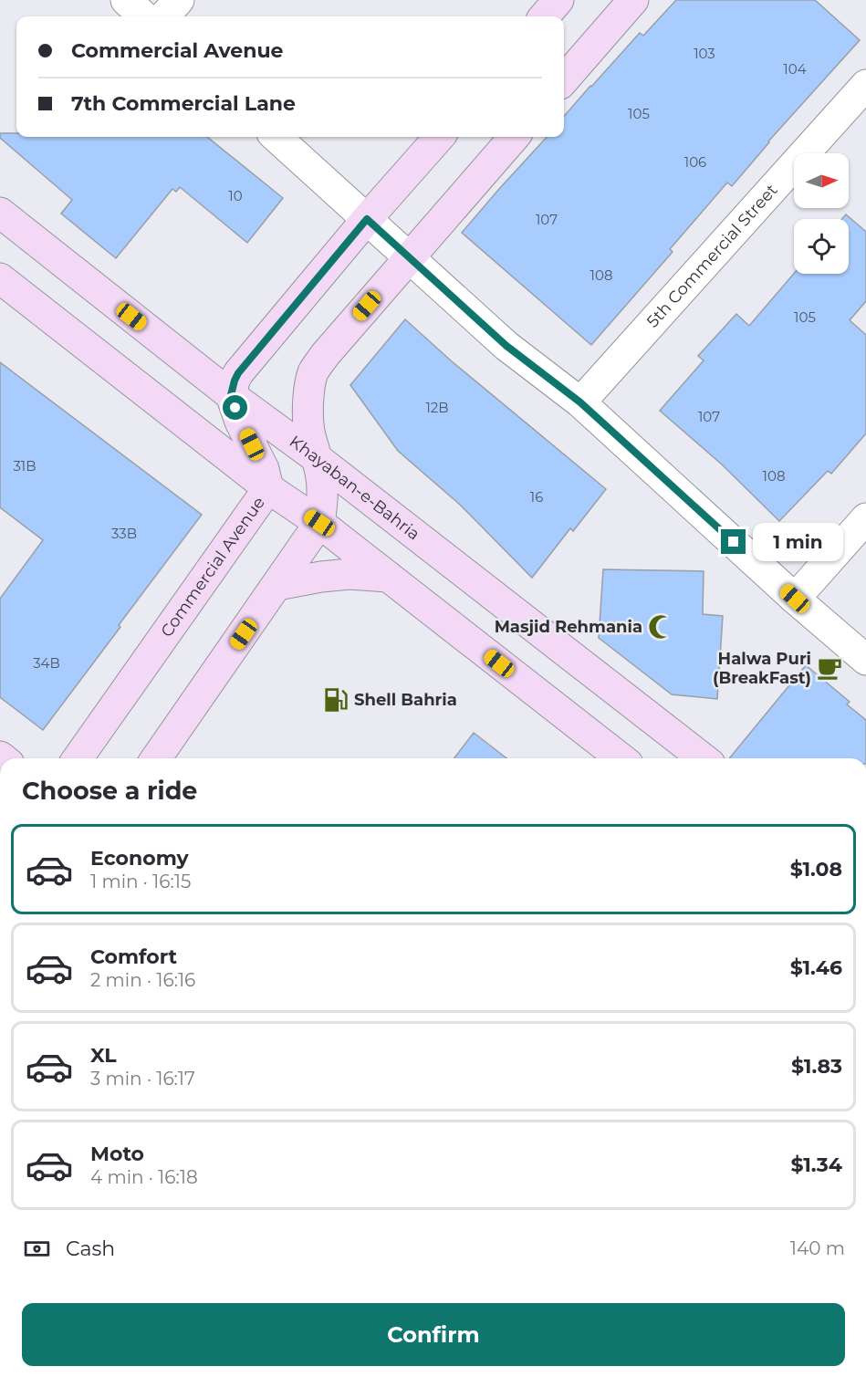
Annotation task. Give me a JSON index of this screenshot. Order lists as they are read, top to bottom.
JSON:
{
  "streets": {
    "main road": ["Khayaban-e-Bahria", "Commercial Avenue"],
    "street": ["5th Commercial Street"]
  },
  "crossings": [
    ["Khayaban-e-Bahria", "Commercial Avenue"]
  ],
  "places": {
    "mosque": ["Masjid Rehmania"],
    "cafe": ["Halwa Puri (BreakFast)"],
    "fuel station": ["Shell Bahria"]
  },
  "house_numbers": [
    "103",
    "104",
    "105",
    "106",
    "10",
    "107",
    "108",
    "105",
    "12B",
    "107",
    "31B",
    "108",
    "16",
    "33B",
    "34B"
  ],
  "north": "right",
  "page": {
    "banner": ["Commercial Avenue", "7th Commercial Lane"],
    "bubble": "1 min",
    "heading": "Choose a ride",
    "list": [
      {
        "name": "Economy",
        "note": "1 min · 16:15",
        "value": "$1.08"
      },
      {
        "name": "Comfort",
        "note": "2 min · 16:16",
        "value": "$1.46"
      },
      {
        "name": "XL",
        "note": "3 min · 16:17",
        "value": "$1.83"
      },
      {
        "name": "Moto",
        "note": "4 min · 16:18",
        "value": "$1.34"
      }
    ],
    "pay": ["Cash", "140 m"],
    "buttons": "Confirm"
  }
}
